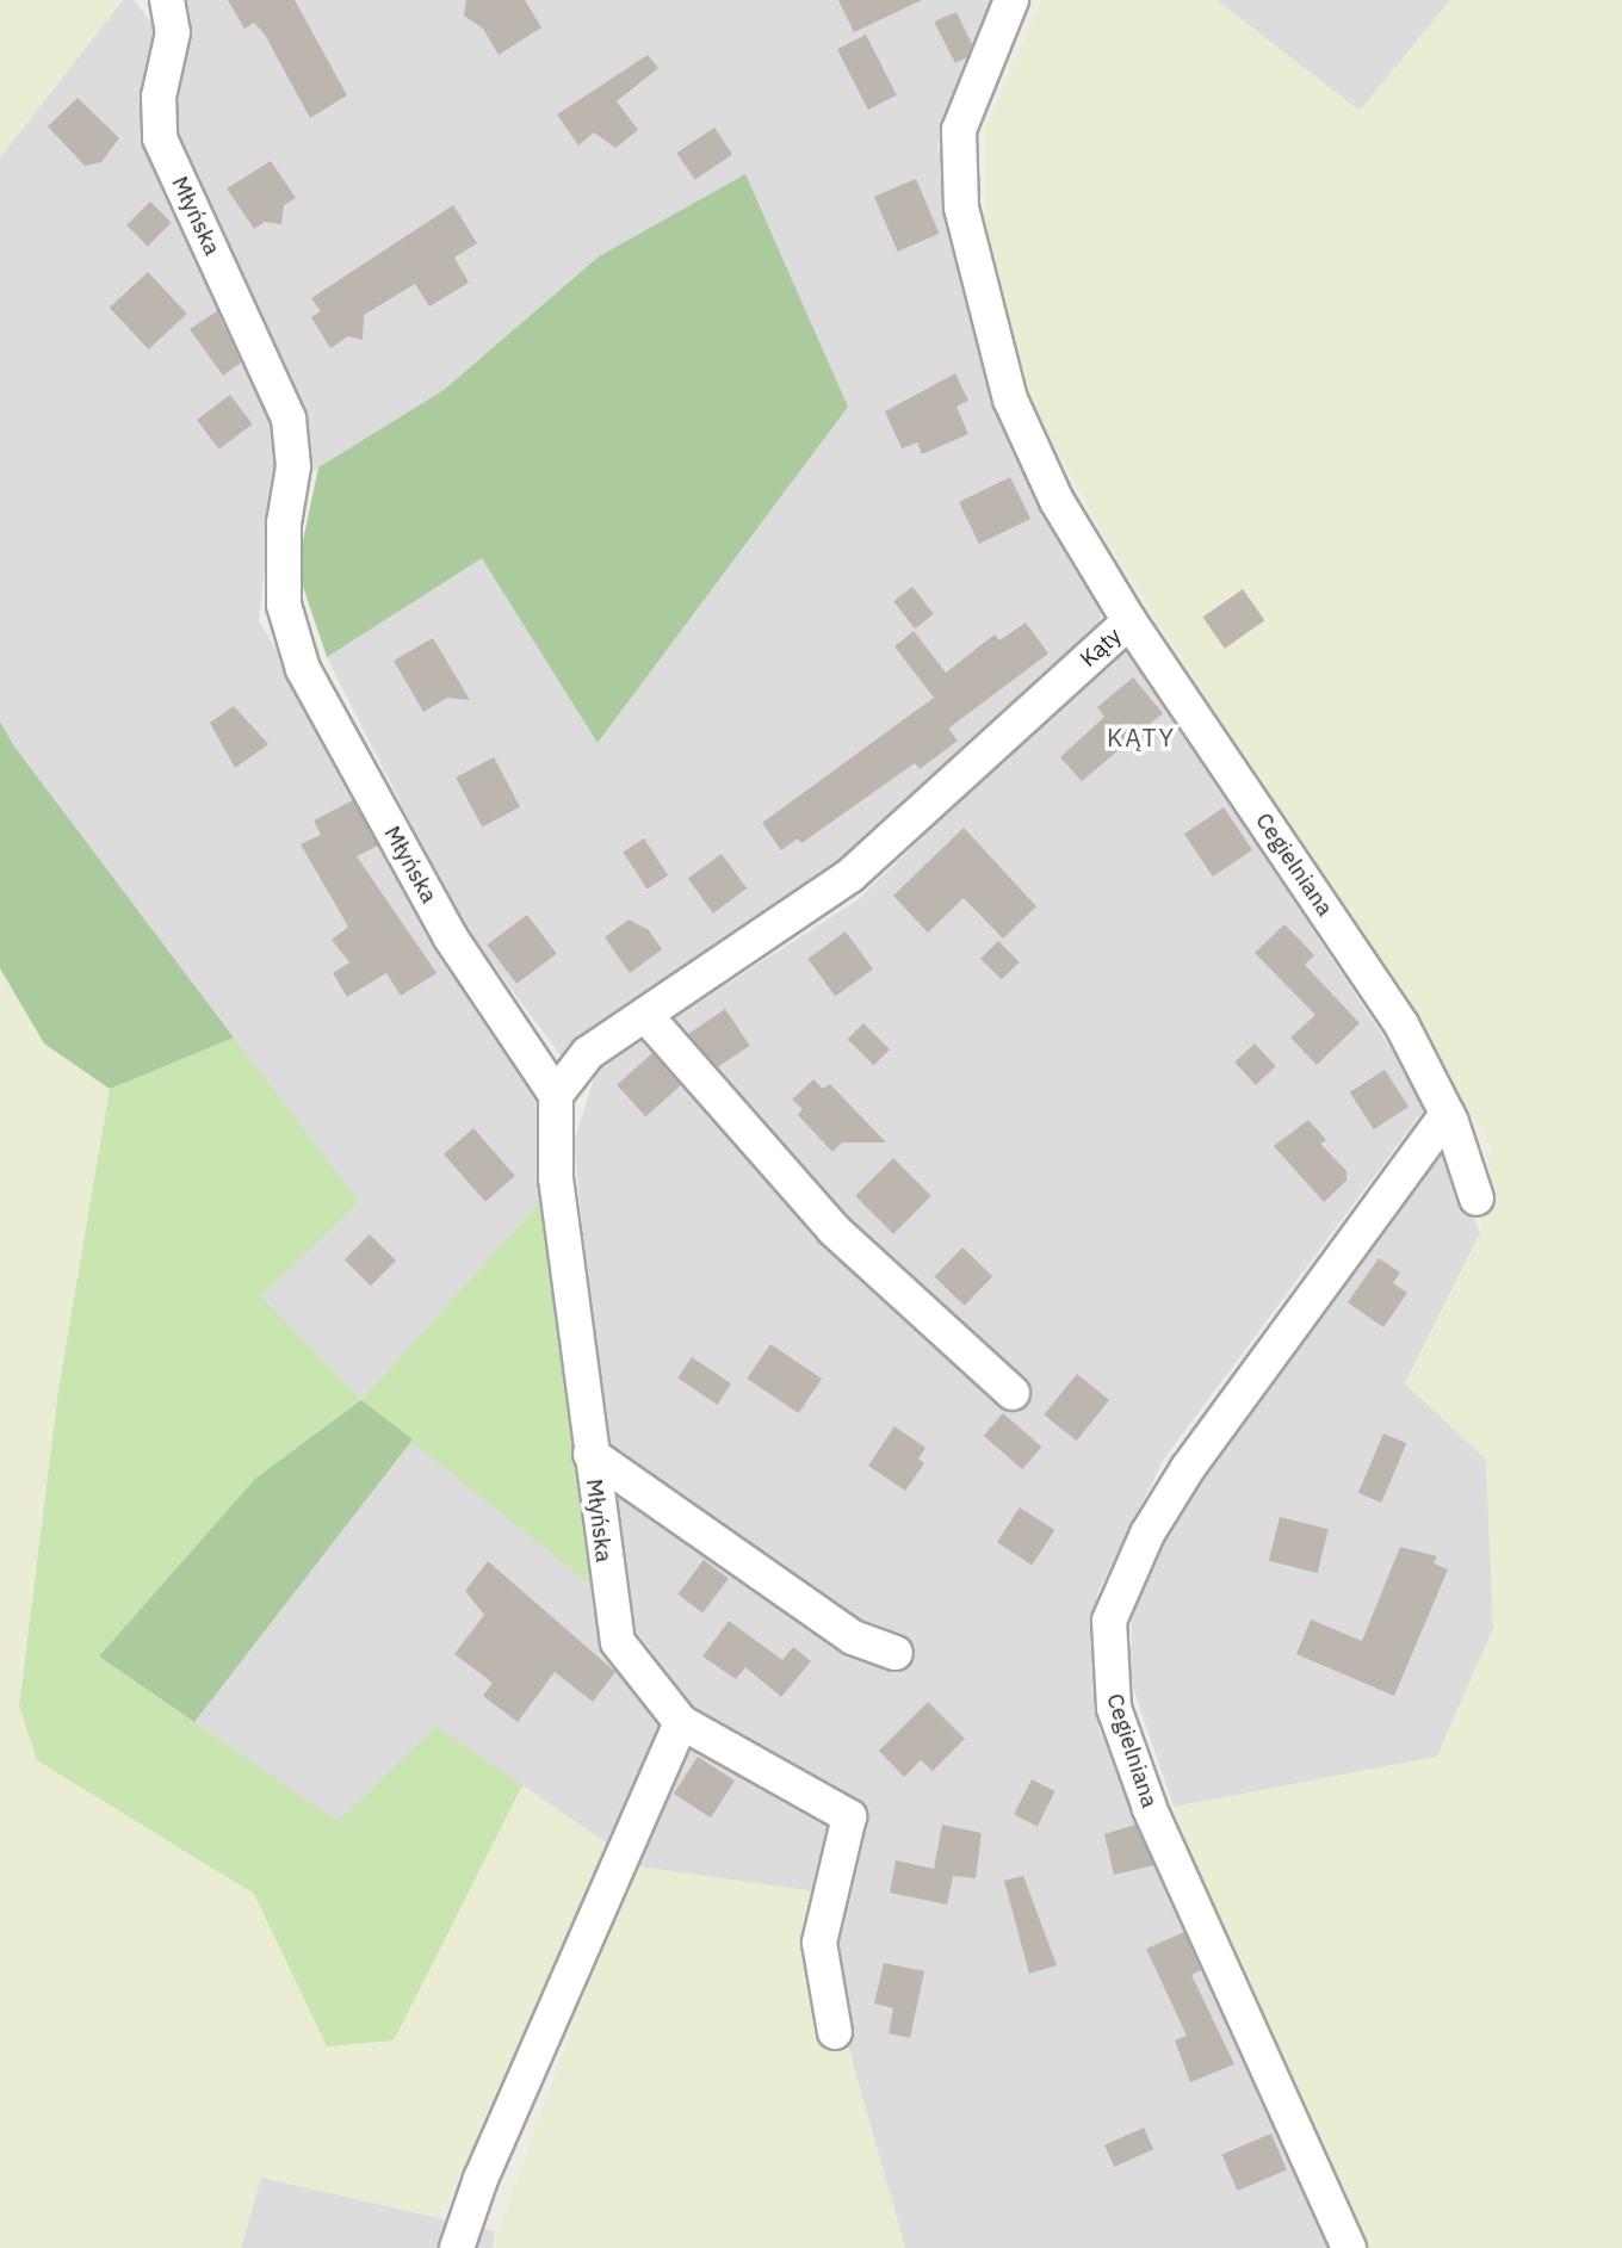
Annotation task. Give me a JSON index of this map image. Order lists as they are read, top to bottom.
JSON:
{
  "streets": {
    "street": ["Młyńska", "Kąty", "Cegielniana"]
  },
  "crossings": [
    ["Młyńska", "Kąty"],
    ["Kąty", "Cegielniana"]
  ],
  "districts": ["KĄTY"]
}
